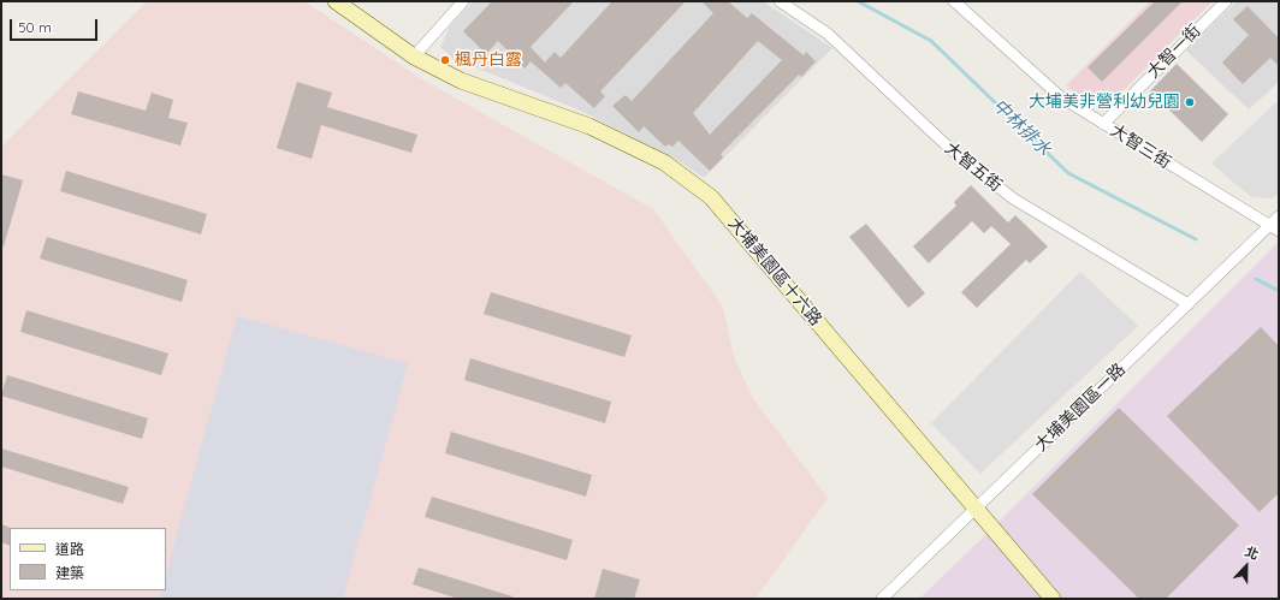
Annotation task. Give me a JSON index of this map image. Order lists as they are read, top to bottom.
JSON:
{
  "streets": {
    "street": [
      "大智一街",
      "大智三街",
      "大智五街",
      "大埔美園區十六路",
      "大埔美園區一路"
    ]
  },
  "crossings": [
    ["大智一街", "大智三街"],
    ["大智三街", "大埔美園區一路"],
    ["大智五街", "大埔美園區一路"],
    ["大埔美園區十六路", "大埔美園區一路"]
  ],
  "water": ["中林排水"],
  "places": ["楓丹白露", "大埔美非營利幼兒園"],
  "legend": ["道路", "建築"],
  "scale_bar": "50 m",
  "north": "top"
}
